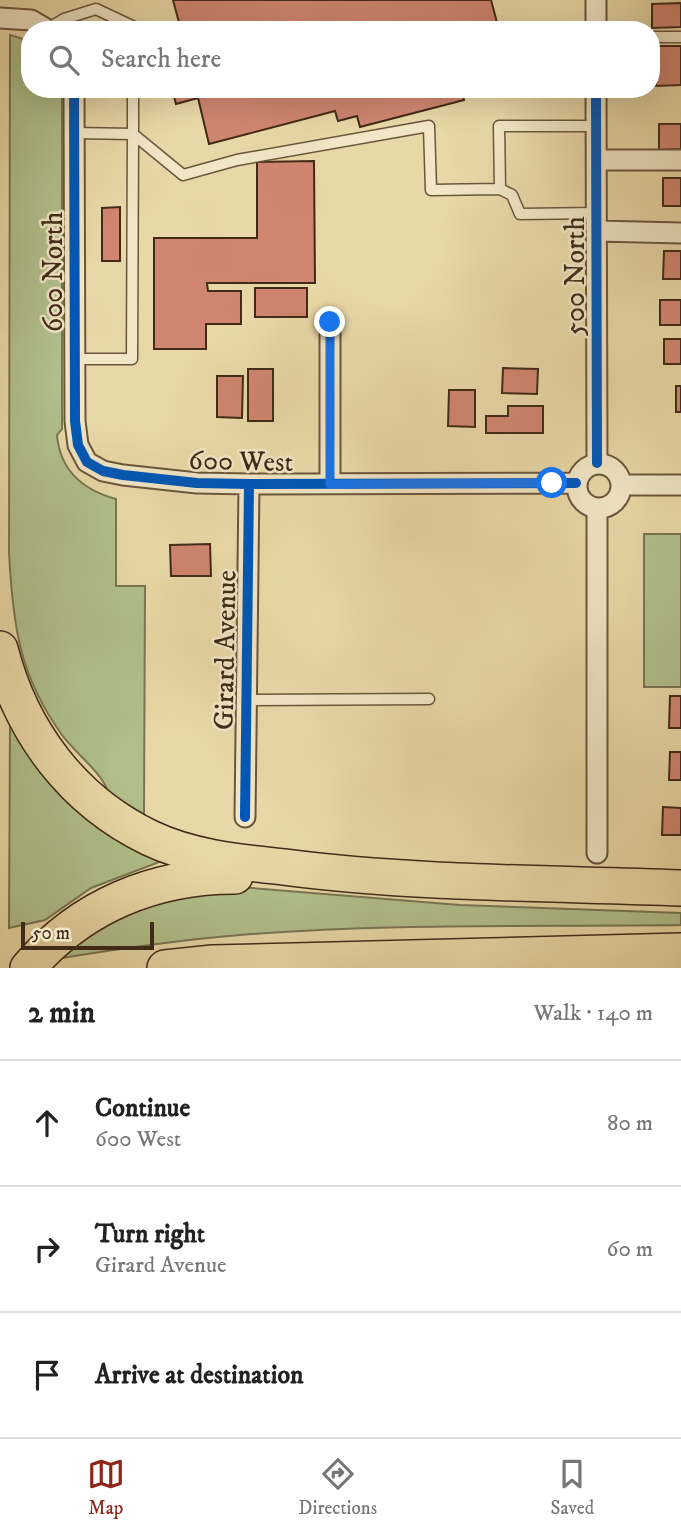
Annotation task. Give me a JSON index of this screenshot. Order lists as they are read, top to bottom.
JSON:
{
  "streets": {
    "street": [
      "600 North",
      "500 North",
      "600 West",
      "Girard Avenue"
    ]
  },
  "crossings": [
    ["600 North", "600 West"],
    ["500 North", "600 West"],
    ["600 West", "Girard Avenue"]
  ],
  "scale_bar": "50 m",
  "page": {
    "search": "Search here",
    "scale": "50 m",
    "heading": ["2 min", "Walk · 140 m"],
    "list": [
      ["Continue", "600 West", "80 m"],
      ["Turn right", "Girard Avenue", "60 m"],
      "Arrive at destination"
    ],
    "nav": ["Map", "Directions", "Saved"]
  }
}
